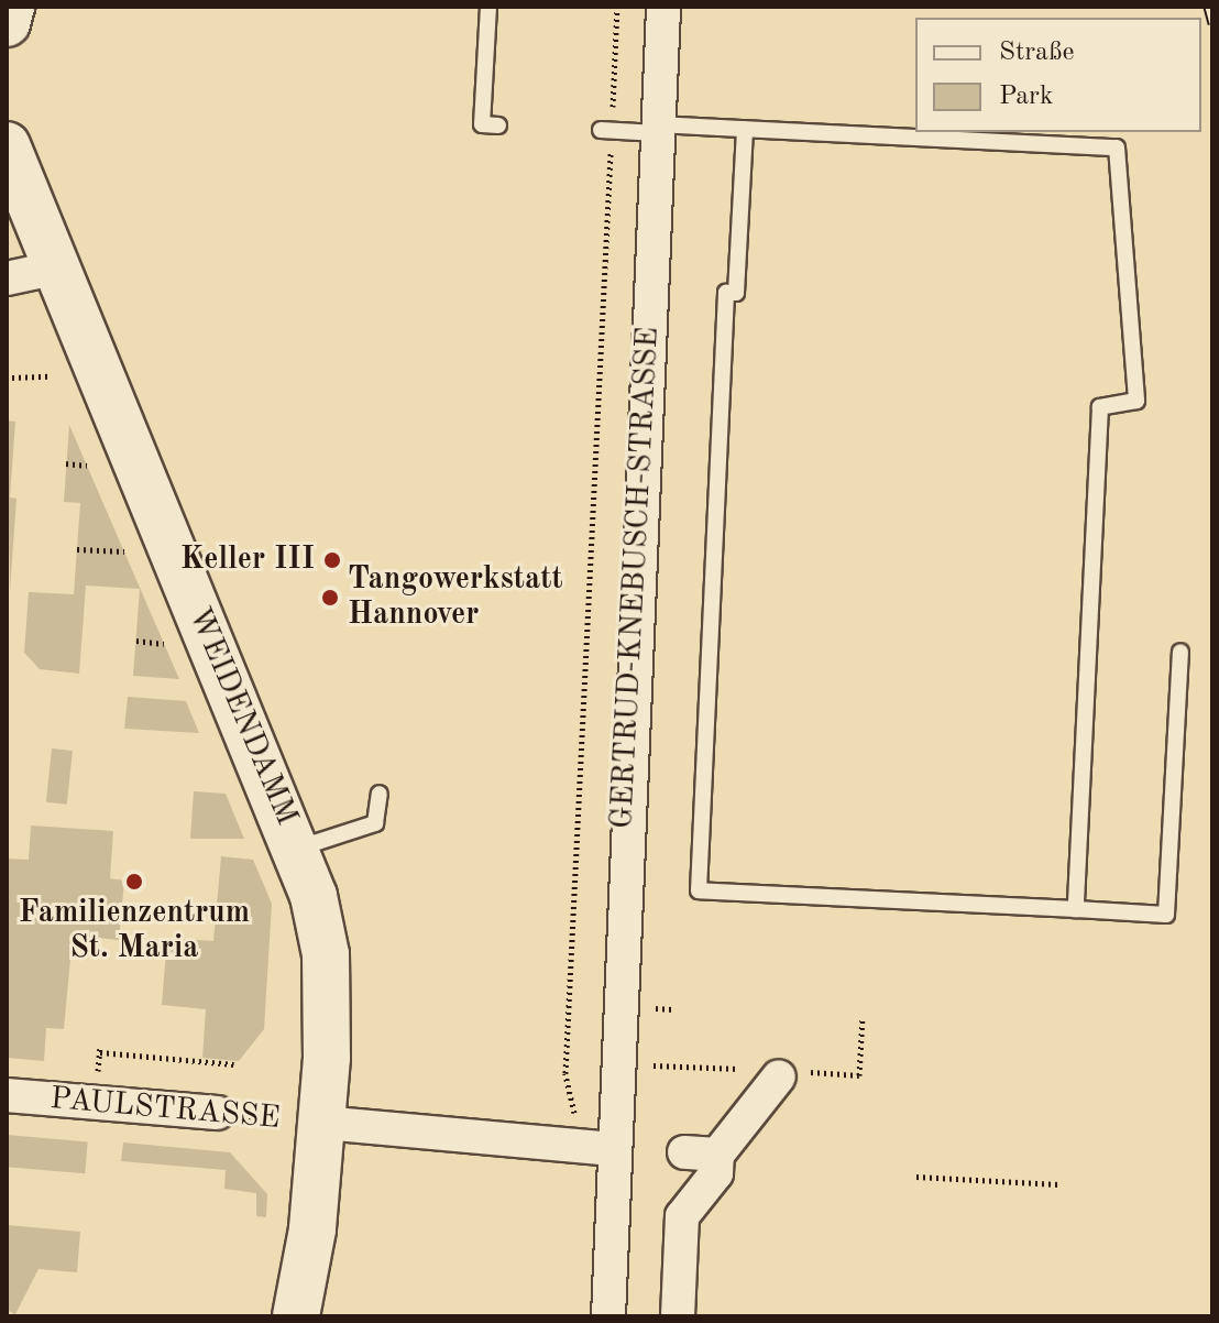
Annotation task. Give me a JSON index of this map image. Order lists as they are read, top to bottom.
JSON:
{
  "streets": {
    "main road": ["WEIDENDAMM"],
    "street": ["GERTRUD-KNEBUSCH-STRASSE", "PAULSTRASSE"]
  },
  "crossings": [
    ["WEIDENDAMM", "PAULSTRASSE"]
  ],
  "places": ["Keller III", "Tangowerkstatt Hannover", "Familienzentrum St. Maria"],
  "legend": ["Straße", "Park"]
}
